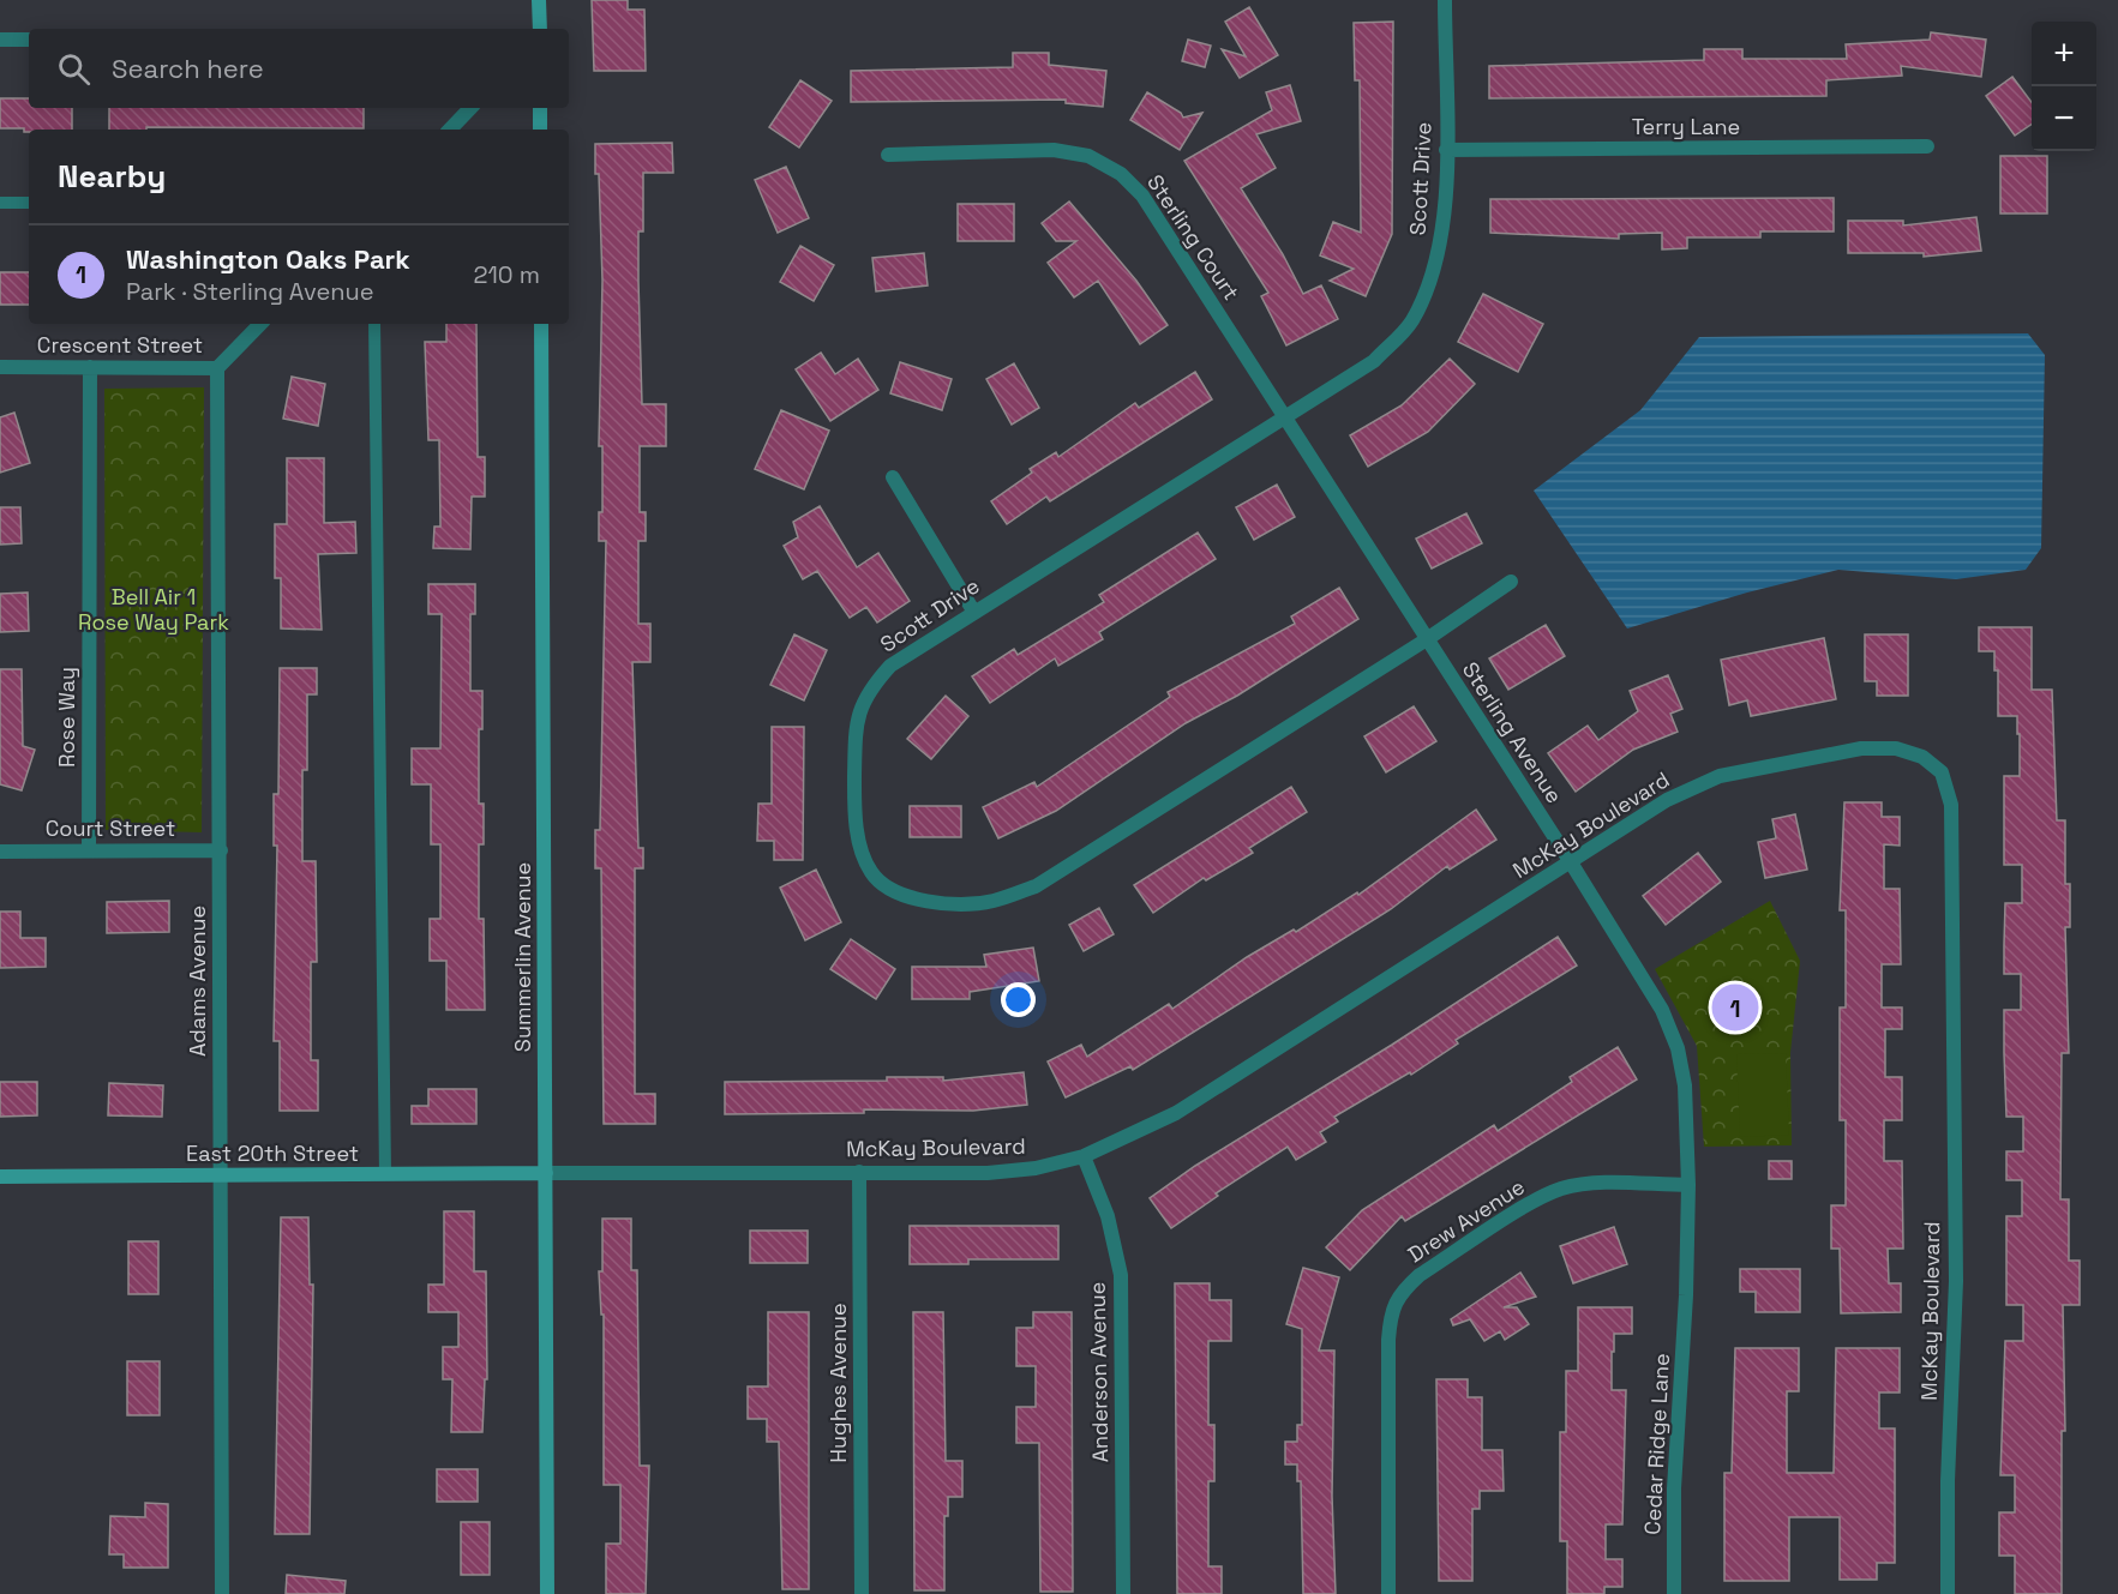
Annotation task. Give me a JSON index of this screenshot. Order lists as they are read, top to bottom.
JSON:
{
  "streets": {
    "street": [
      "Terry Lane",
      "Scott Drive",
      "Sterling Court",
      "Crescent Street",
      "Rose Way",
      "Sterling Avenue",
      "McKay Boulevard",
      "Court Street",
      "Summerlin Avenue",
      "Adams Avenue",
      "East 20th Street",
      "Drew Avenue",
      "Anderson Avenue",
      "Hughes Avenue",
      "Cedar Ridge Lane"
    ]
  },
  "crossings": [
    ["Terry Lane", "Scott Drive"],
    ["Scott Drive", "Sterling Court"],
    ["Scott Drive", "Sterling Avenue"],
    ["Sterling Court", "Sterling Avenue"],
    ["Crescent Street", "Rose Way"],
    ["Crescent Street", "Adams Avenue"],
    ["Rose Way", "Court Street"],
    ["Sterling Avenue", "McKay Boulevard"],
    ["Sterling Avenue", "Drew Avenue"],
    ["Sterling Avenue", "Cedar Ridge Lane"],
    ["McKay Boulevard", "Summerlin Avenue"],
    ["McKay Boulevard", "East 20th Street"],
    ["McKay Boulevard", "Anderson Avenue"],
    ["McKay Boulevard", "Hughes Avenue"],
    ["Court Street", "Adams Avenue"],
    ["Summerlin Avenue", "East 20th Street"],
    ["Adams Avenue", "East 20th Street"]
  ],
  "parks": ["Bell Air 1 Rose Way Park"],
  "page": {
    "map_buttons": ["+", "−"],
    "search": "Search here",
    "heading": "Nearby",
    "list": [
      {
        "mark": "1",
        "name": "Washington Oaks Park",
        "note": "Park · Sterling Avenue",
        "value": "210 m"
      }
    ],
    "pins": "1"
  }
}
